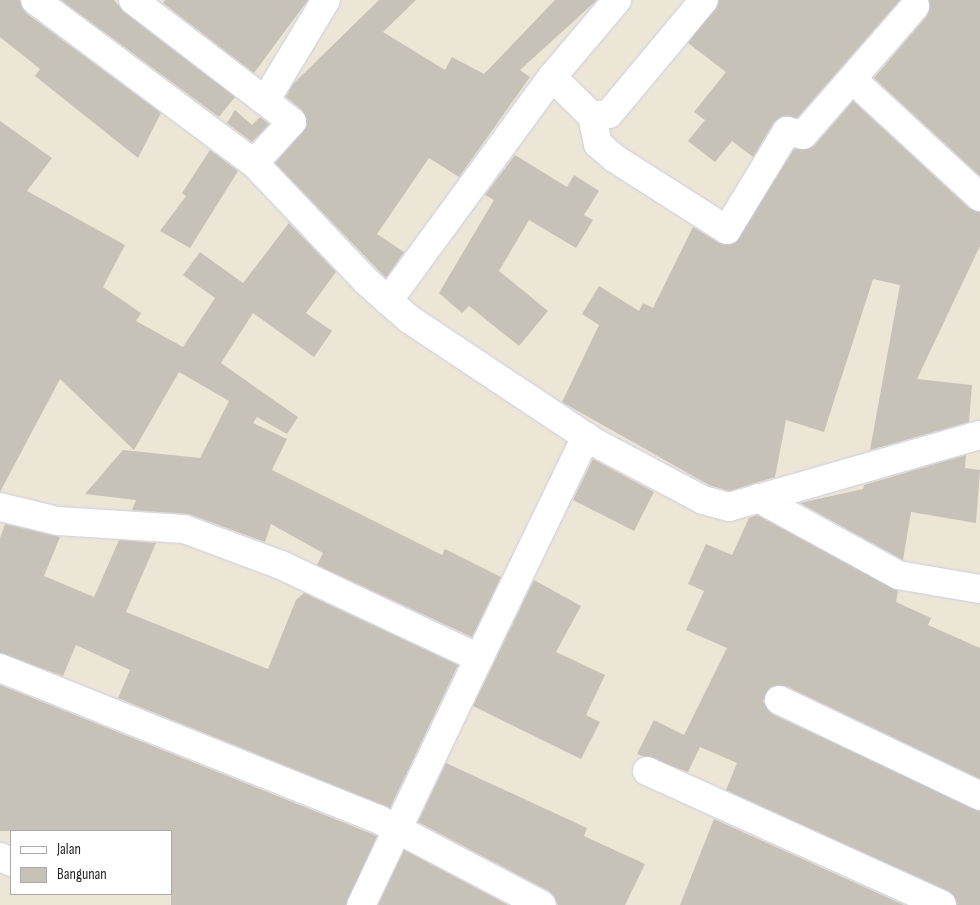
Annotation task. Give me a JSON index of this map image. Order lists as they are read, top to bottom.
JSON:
{
  "legend": ["Jalan", "Bangunan"]
}
